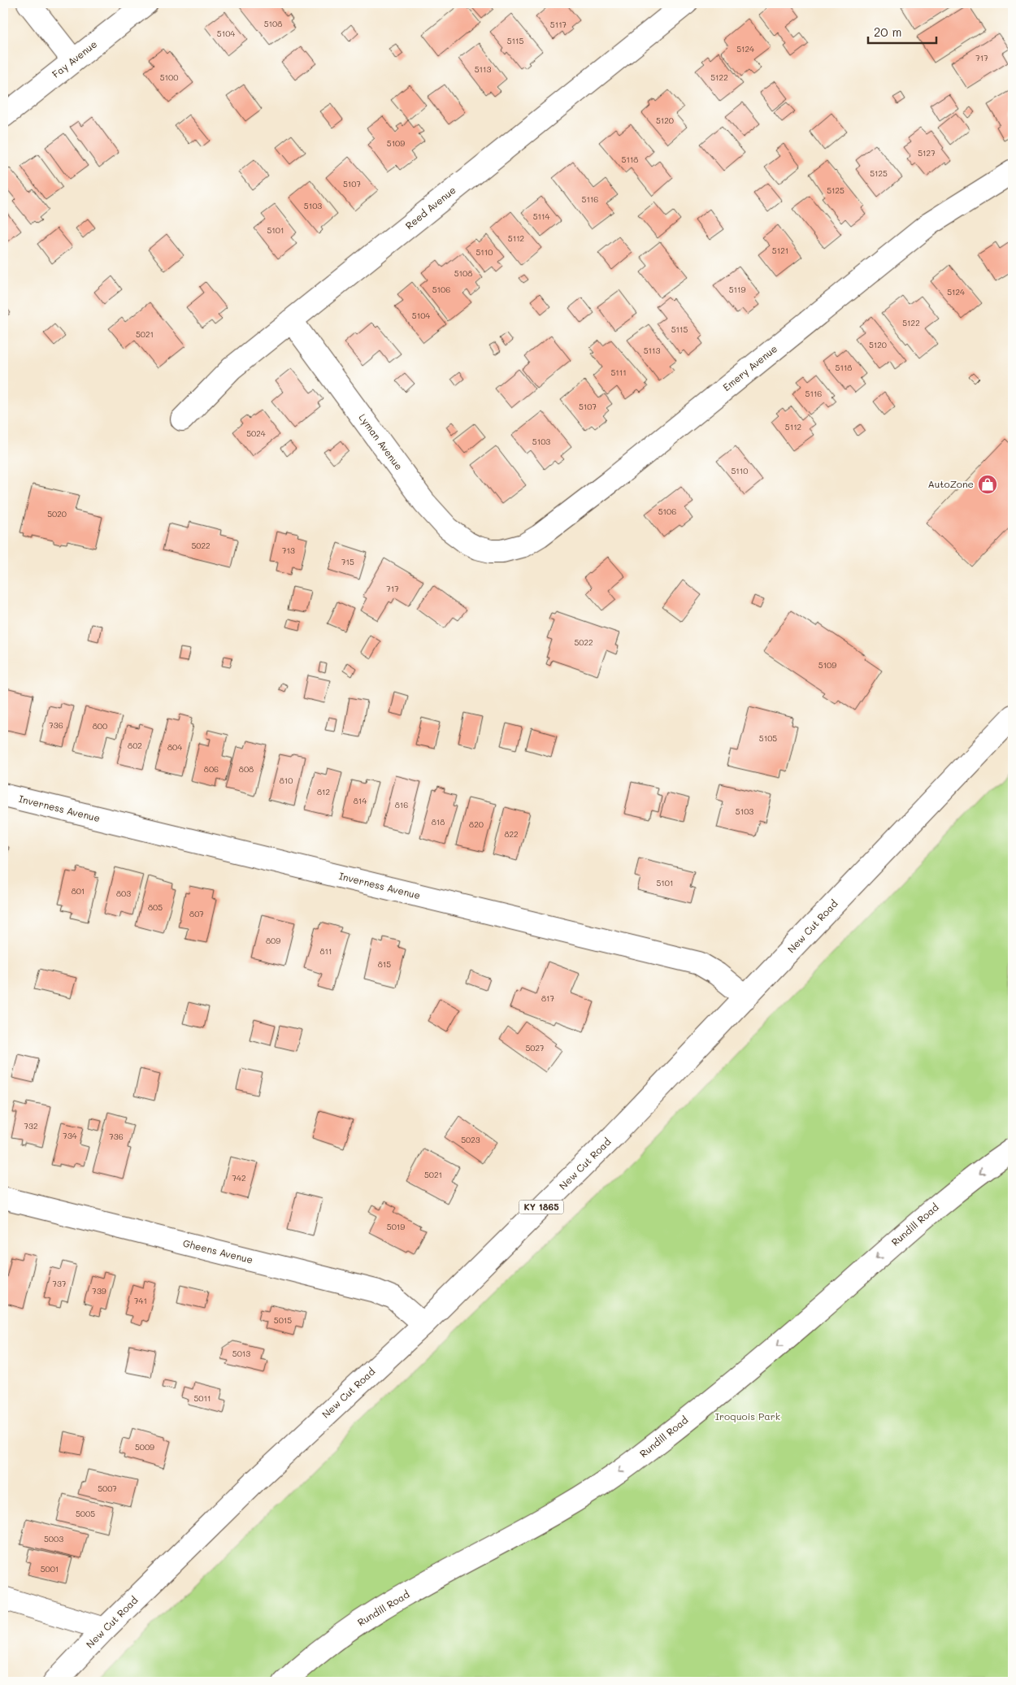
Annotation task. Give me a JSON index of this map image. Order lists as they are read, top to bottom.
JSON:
{
  "streets": {
    "street": [
      "Fay Avenue",
      "Reed Avenue",
      "Emery Avenue",
      "Lyman Avenue",
      "Inverness Avenue",
      "New Cut Road",
      "KY 1865",
      "Rundill Road",
      "Gheens Avenue"
    ]
  },
  "crossings": [
    ["Reed Avenue", "Lyman Avenue"],
    ["Emery Avenue", "Lyman Avenue"],
    ["Inverness Avenue", "New Cut Road"],
    ["New Cut Road", "Gheens Avenue"]
  ],
  "one_way": ["Rundill Road"],
  "parks": ["Iroquois Park"],
  "places": {
    "shop": ["AutoZone"]
  },
  "house_numbers": [
    "5108",
    "5117",
    "5104",
    "5115",
    "5124",
    "717",
    "5113",
    "5100",
    "5122",
    "5120",
    "5109",
    "5127",
    "5118",
    "5125",
    "5107",
    "5125",
    "5116",
    "5103",
    "5114",
    "5101",
    "5112",
    "5121",
    "5110",
    "5108",
    "5106",
    "5119",
    "5124",
    "5104",
    "5122",
    "5115",
    "5021",
    "5120",
    "5113",
    "5118",
    "5111",
    "5116",
    "5107",
    "5112",
    "5024",
    "5103",
    "5110",
    "5106",
    "5020",
    "5022",
    "713",
    "715",
    "717",
    "5022",
    "5109",
    "736",
    "800",
    "5105",
    "802",
    "804",
    "806",
    "808",
    "810",
    "812",
    "814",
    "816",
    "5103",
    "818",
    "820",
    "822",
    "5101",
    "801",
    "803",
    "805",
    "807",
    "809",
    "811",
    "815",
    "817",
    "5027",
    "732",
    "734",
    "736",
    "5023",
    "5021",
    "742",
    "5019",
    "737",
    "739",
    "741",
    "5015",
    "5013",
    "5011",
    "5009",
    "5007",
    "5005",
    "5003",
    "5001"
  ],
  "scale_bar": "20 m"
}
